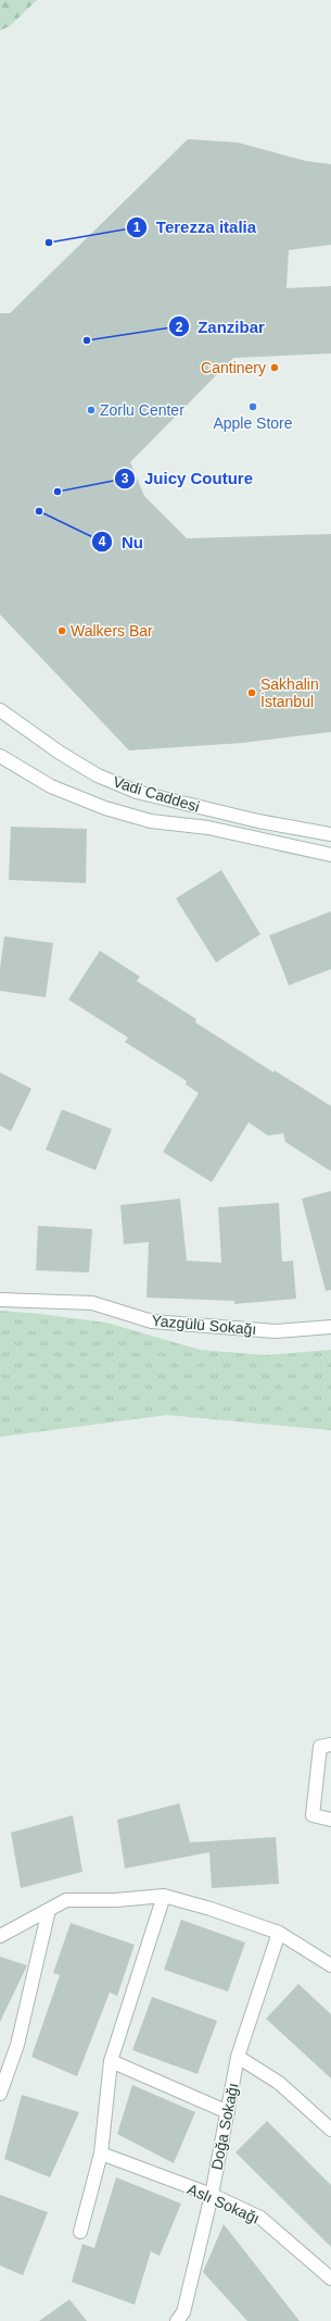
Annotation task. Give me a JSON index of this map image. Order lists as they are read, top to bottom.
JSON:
{
  "streets": {
    "street": [
      "Vadi Caddesi",
      "Yazgülü Sokağı",
      "Doğa Sokağı",
      "Aslı Sokağı"
    ]
  },
  "crossings": [
    ["Doğa Sokağı", "Aslı Sokağı"]
  ],
  "places": [
    "Terezza italia",
    "Zanzibar",
    "Cantinery",
    "Apple Store",
    "Zorlu Center",
    "Juicy Couture",
    "Nu",
    "Walkers Bar",
    "Sakhalin İstanbul"
  ]
}
